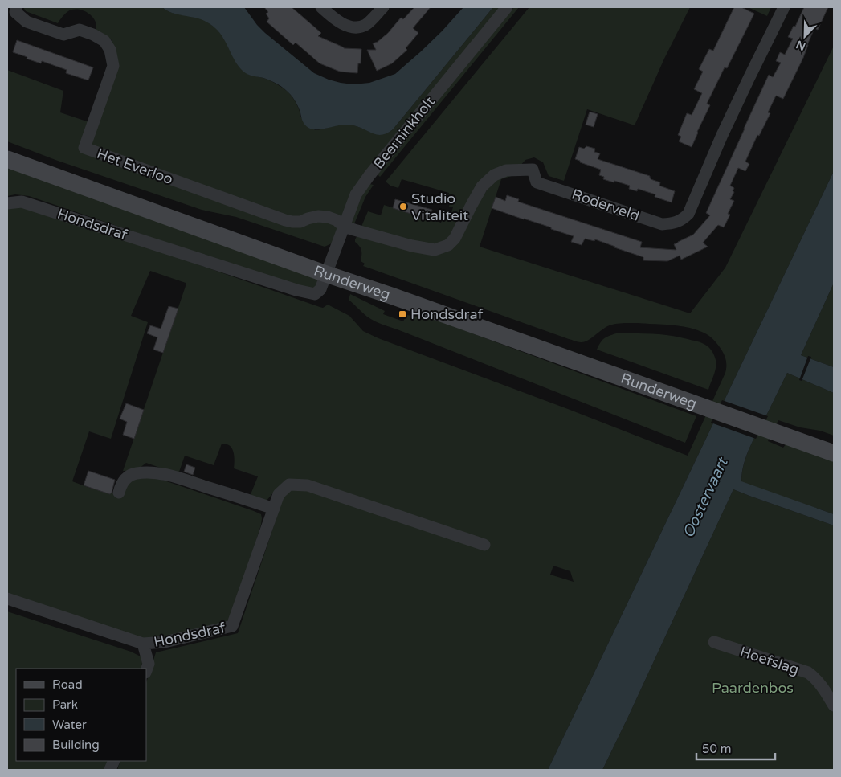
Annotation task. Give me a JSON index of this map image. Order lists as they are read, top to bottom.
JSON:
{
  "streets": {
    "street": [
      "Beerninkholt",
      "Het Everloo",
      "Roderveld",
      "Hondsdraf",
      "Runderweg",
      "Hoefslag"
    ]
  },
  "crossings": [
    ["Beerninkholt", "Het Everloo"],
    ["Beerninkholt", "Roderveld"],
    ["Beerninkholt", "Hondsdraf"],
    ["Beerninkholt", "Runderweg"],
    ["Het Everloo", "Roderveld"],
    ["Hondsdraf", "Runderweg"]
  ],
  "water": ["Oostervaart"],
  "parks": ["Paardenbos"],
  "places": {
    "other": ["Studio Vitaliteit"],
    "transit": ["Hondsdraf"]
  },
  "legend": [
    "Road",
    "Park",
    "Water",
    "Building"
  ],
  "scale_bar": "50 m",
  "north": "bottom left"
}
